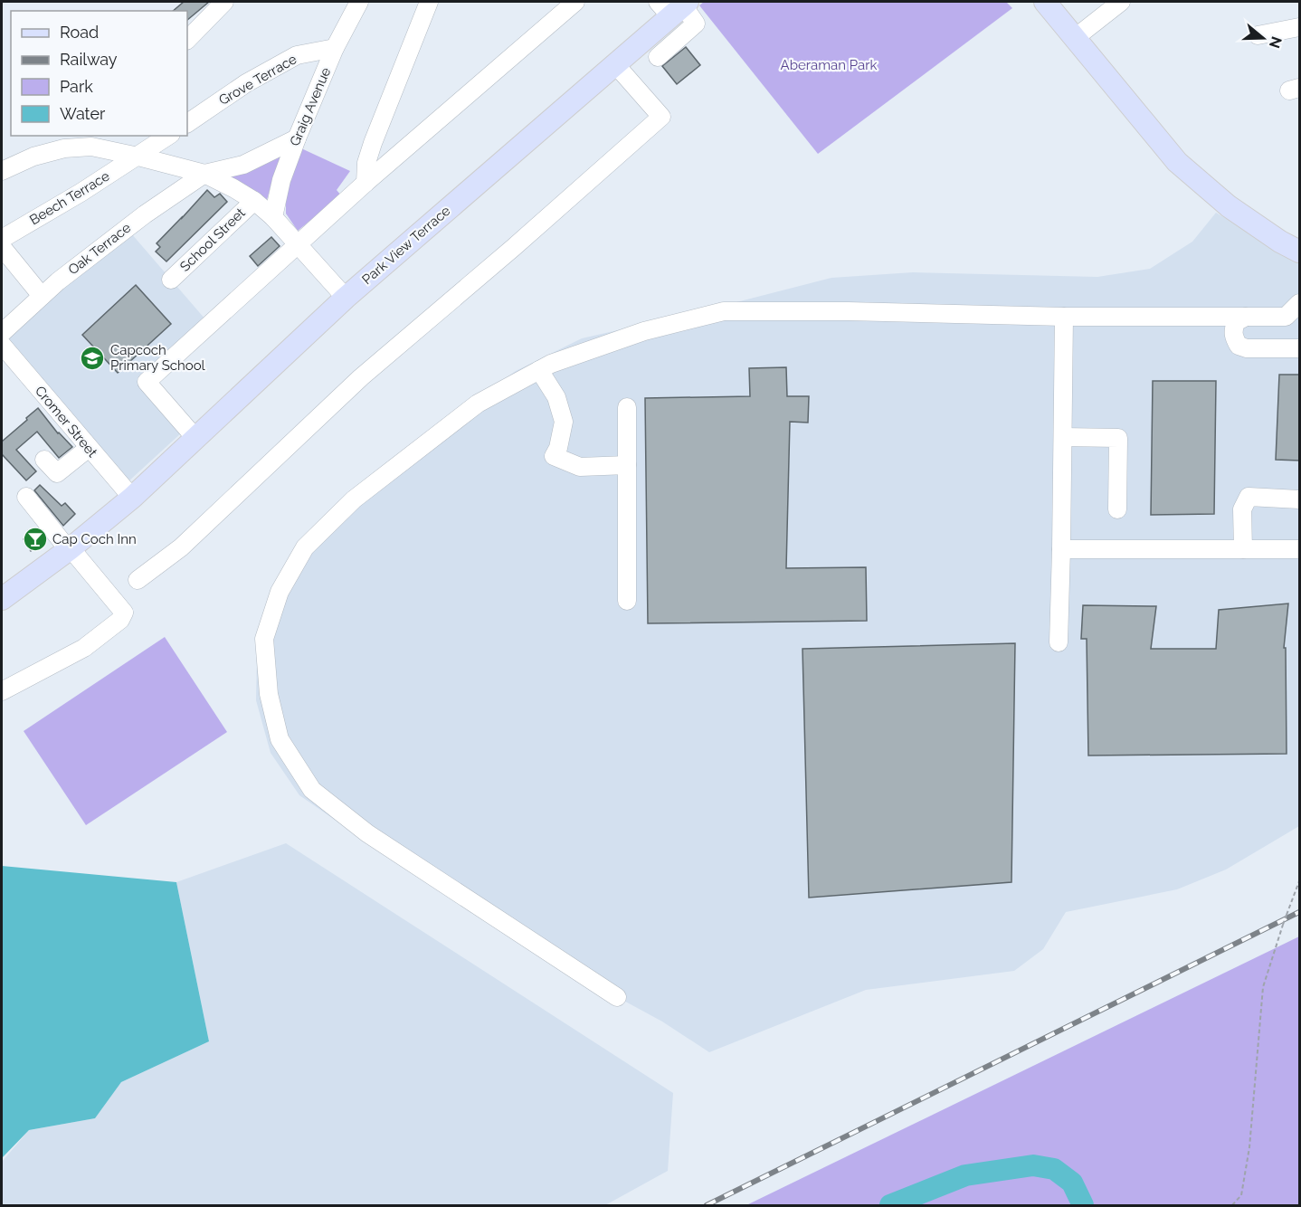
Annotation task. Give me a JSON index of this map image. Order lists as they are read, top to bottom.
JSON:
{
  "streets": {
    "main road": ["Park View Terrace"],
    "street": [
      "Grove Terrace",
      "Graig Avenue",
      "Beech Terrace",
      "School Street",
      "Oak Terrace",
      "Cromer Street"
    ]
  },
  "crossings": [
    ["Grove Terrace", "Graig Avenue"],
    ["Park View Terrace", "Cromer Street"]
  ],
  "parks": ["Aberaman Park"],
  "places": {
    "school or university": ["Capcoch Primary School"],
    "bar": ["Cap Coch Inn"]
  },
  "legend": [
    "Road",
    "Railway",
    "Park",
    "Water"
  ],
  "north": "right"
}
